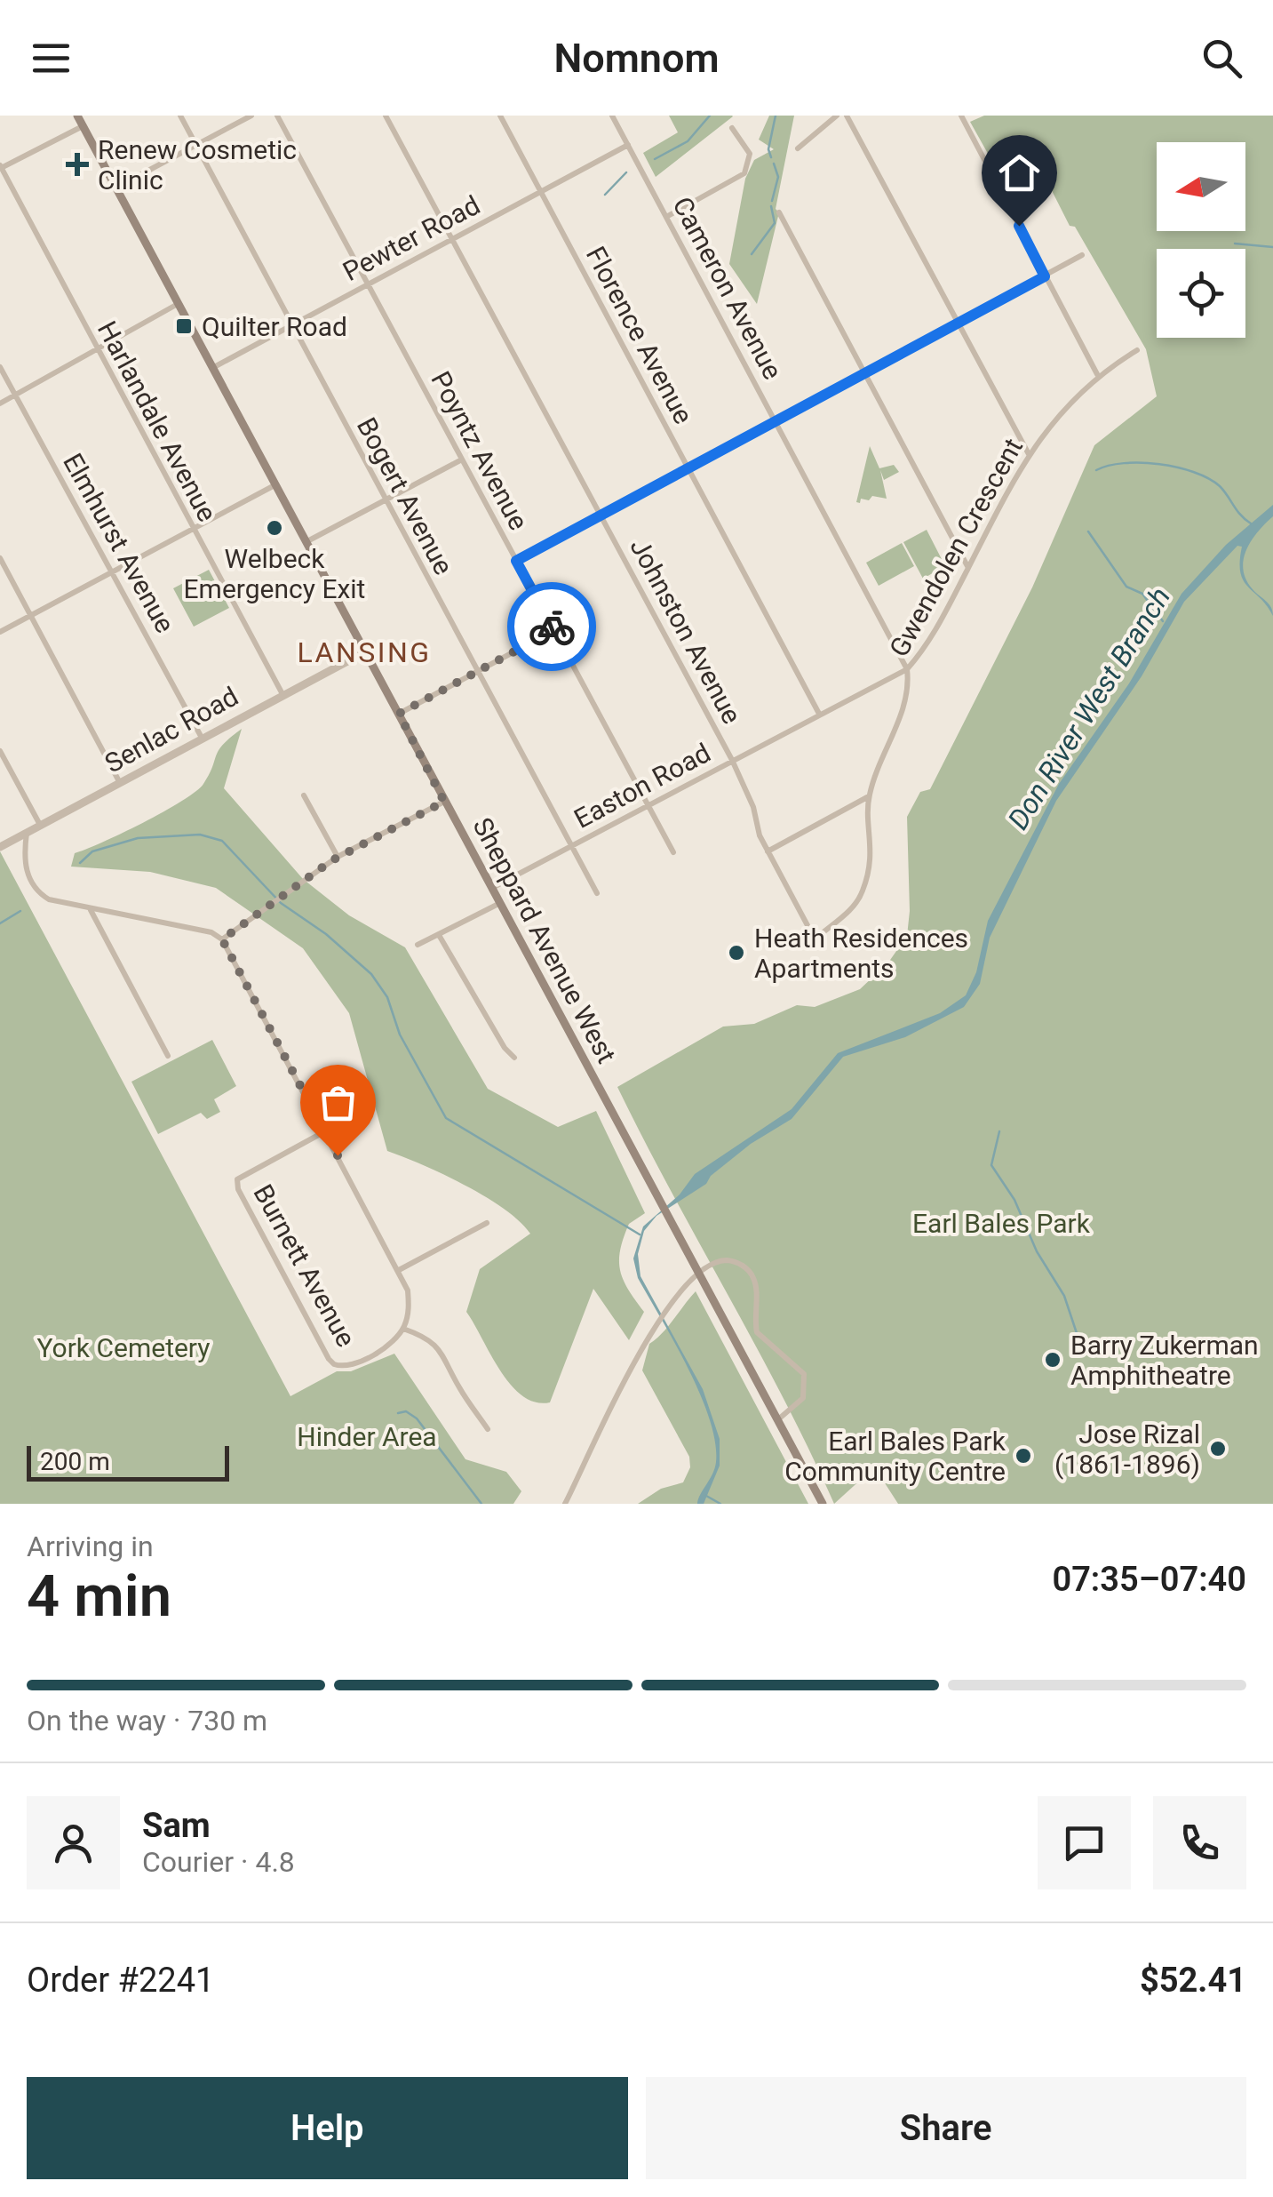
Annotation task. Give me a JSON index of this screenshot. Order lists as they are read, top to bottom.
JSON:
{
  "streets": {
    "main road": ["Sheppard Avenue West"],
    "street": [
      "Pewter Road",
      "Cameron Avenue",
      "Florence Avenue",
      "Harlandale Avenue",
      "Poyntz Avenue",
      "Bogert Avenue",
      "Elmhurst Avenue",
      "Gwendolen Crescent",
      "Johnston Avenue",
      "Senlac Road",
      "Easton Road",
      "Burnett Avenue"
    ]
  },
  "crossings": [
    ["Pewter Road", "Cameron Avenue"],
    ["Pewter Road", "Florence Avenue"],
    ["Pewter Road", "Poyntz Avenue"],
    ["Pewter Road", "Bogert Avenue"],
    ["Pewter Road", "Johnston Avenue"],
    ["Pewter Road", "Sheppard Avenue West"],
    ["Cameron Avenue", "Gwendolen Crescent"],
    ["Cameron Avenue", "Easton Road"],
    ["Florence Avenue", "Easton Road"],
    ["Harlandale Avenue", "Senlac Road"],
    ["Poyntz Avenue", "Easton Road"],
    ["Bogert Avenue", "Easton Road"],
    ["Elmhurst Avenue", "Senlac Road"],
    ["Gwendolen Crescent", "Johnston Avenue"],
    ["Gwendolen Crescent", "Easton Road"],
    ["Johnston Avenue", "Easton Road"],
    ["Senlac Road", "Sheppard Avenue West"],
    ["Easton Road", "Sheppard Avenue West"]
  ],
  "districts": ["LANSING"],
  "water": ["Don River West Branch"],
  "parks": ["Earl Bales Park", "York Cemetery", "Hinder Area"],
  "places": {
    "health": ["Renew Cosmetic Clinic"],
    "transit": ["Quilter Road"],
    "other": [
      "Welbeck Emergency Exit",
      "Heath Residences Apartments",
      "Barry Zukerman Amphitheatre",
      "Jose Rizal (1861-1896)",
      "Earl Bales Park Community Centre"
    ]
  },
  "scale_bar": "200 m",
  "north": "left",
  "page": {
    "header": "Nomnom",
    "scale": "200 m",
    "heading": ["4 min", "Arriving in", "07:35–07:40"],
    "panel": [
      "Sam",
      "Courier · 4.8",
      "Order #2241",
      "$52.41"
    ],
    "bar": "On the way · 730 m",
    "buttons": ["Help", "Share"]
  }
}
